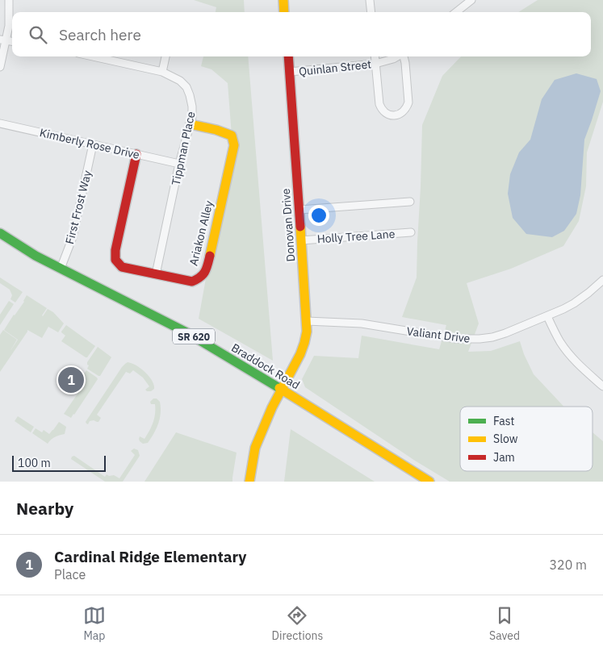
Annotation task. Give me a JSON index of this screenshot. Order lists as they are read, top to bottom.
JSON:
{
  "streets": {
    "street": [
      "Quinlan Street",
      "Kimberly Rose Drive",
      "Tippman Place",
      "First Frost Way",
      "Donovan Drive",
      "Ariakon Alley",
      "Holly Tree Lane",
      "Valiant Drive",
      "SR 620",
      "Braddock Road"
    ]
  },
  "crossings": [
    ["Quinlan Street", "Donovan Drive"],
    ["Kimberly Rose Drive", "Tippman Place"],
    ["Kimberly Rose Drive", "First Frost Way"],
    ["Kimberly Rose Drive", "Ariakon Alley"],
    ["Tippman Place", "Ariakon Alley"],
    ["First Frost Way", "Braddock Road"],
    ["Donovan Drive", "Holly Tree Lane"],
    ["Donovan Drive", "Valiant Drive"],
    ["Donovan Drive", "Braddock Road"]
  ],
  "legend": ["Fast", "Slow", "Jam"],
  "scale_bar": "100 m",
  "page": {
    "search": "Search here",
    "pins": "1",
    "scale": "100 m",
    "heading": "Nearby",
    "list": [
      {
        "mark": "1",
        "name": "Cardinal Ridge Elementary",
        "note": "Place",
        "value": "320 m"
      }
    ],
    "nav": ["Map", "Directions", "Saved"]
  }
}
